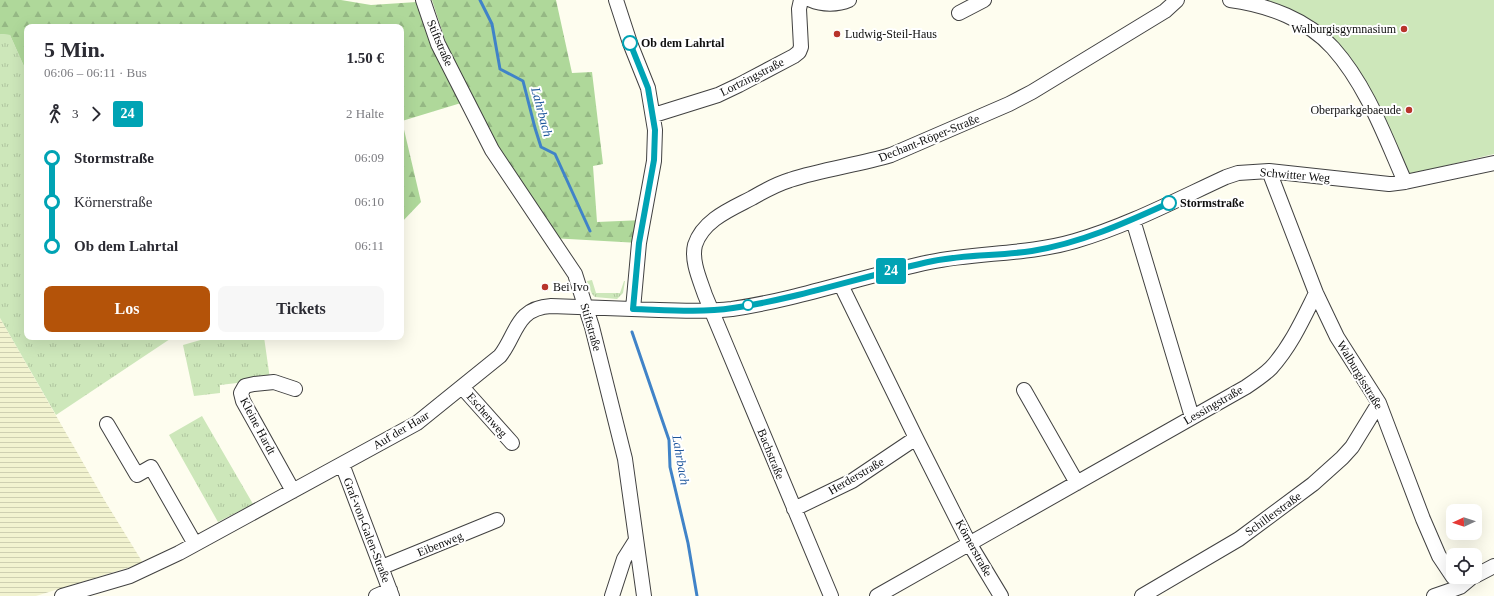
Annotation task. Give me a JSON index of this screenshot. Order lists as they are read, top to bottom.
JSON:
{
  "streets": {
    "street": [
      "Stiftstraße",
      "Lortzingstraße",
      "Dechant-Röper-Straße",
      "Schwitter Weg",
      "Walburgisstraße",
      "Lessingstraße",
      "Eschenweg",
      "Kleine Hardt",
      "Auf der Haar",
      "Bachstraße",
      "Herderstraße",
      "Schillerstraße",
      "Graf-von-Galen-Straße",
      "Eibenweg",
      "Körnerstraße"
    ]
  },
  "crossings": [
    ["Stiftstraße", "Schwitter Weg"],
    ["Stiftstraße", "Auf der Haar"],
    ["Dechant-Röper-Straße", "Schwitter Weg"],
    ["Dechant-Röper-Straße", "Bachstraße"],
    ["Schwitter Weg", "Walburgisstraße"],
    ["Schwitter Weg", "Auf der Haar"],
    ["Schwitter Weg", "Bachstraße"],
    ["Schwitter Weg", "Körnerstraße"],
    ["Walburgisstraße", "Lessingstraße"],
    ["Walburgisstraße", "Schillerstraße"],
    ["Lessingstraße", "Körnerstraße"],
    ["Eschenweg", "Auf der Haar"],
    ["Kleine Hardt", "Auf der Haar"],
    ["Auf der Haar", "Graf-von-Galen-Straße"],
    ["Bachstraße", "Herderstraße"],
    ["Herderstraße", "Körnerstraße"],
    ["Graf-von-Galen-Straße", "Eibenweg"]
  ],
  "water": ["Lahrbach"],
  "places": [
    "Walburgisgymnasium",
    "Ludwig-Steil-Haus",
    "Ob dem Lahrtal",
    "Oberparkgebaeude",
    "Stormstraße",
    "Bei Ivo"
  ],
  "lines": ["bus line 24"],
  "north": "left",
  "page": {
    "on_map": "24",
    "heading": ["5 Min.", "06:06 – 06:11 · Bus", "1.50 €"],
    "legs": ["3", "24", "2 Halte"],
    "list": [
      {
        "name": "Stormstraße",
        "value": "06:09"
      },
      {
        "name": "Körnerstraße",
        "value": "06:10"
      },
      {
        "name": "Ob dem Lahrtal",
        "value": "06:11"
      }
    ],
    "buttons": ["Los", "Tickets"]
  }
}
